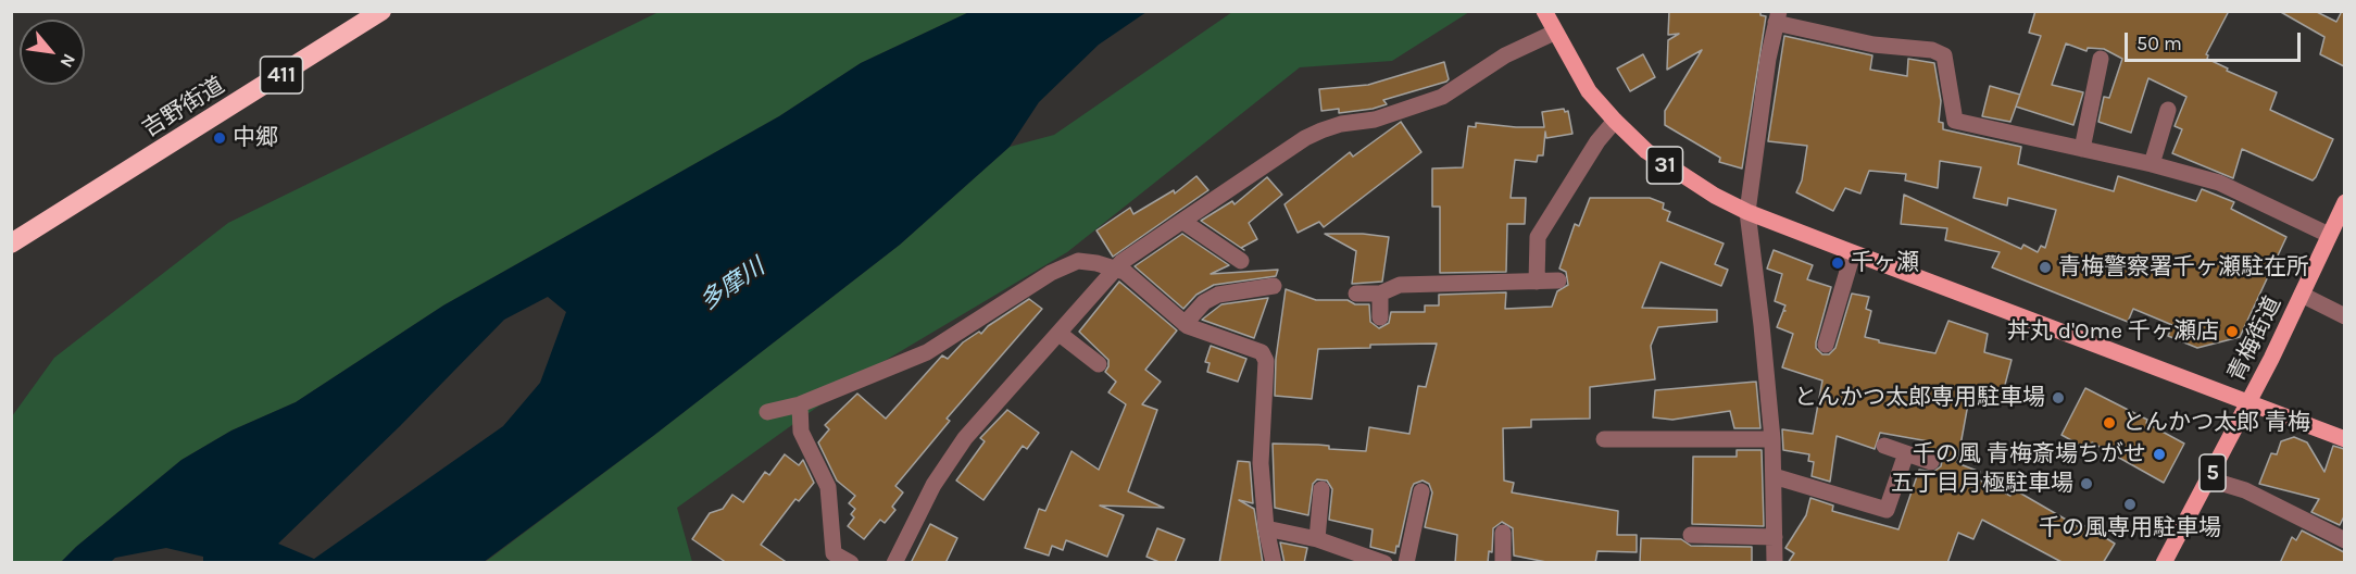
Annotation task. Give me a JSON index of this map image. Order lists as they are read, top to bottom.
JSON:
{
  "streets": {
    "highway": ["411", "吉野街道"],
    "main road": ["31", "青梅街道", "5"]
  },
  "crossings": [
    ["31", "青梅街道"]
  ],
  "water": ["多摩川"],
  "places": [
    "中郷",
    "千ヶ瀬",
    "青梅警察署千ヶ瀬駐在所",
    "丼丸 d'Ome 千ヶ瀬店",
    "とんかつ太郎専用駐車場",
    "とんかつ太郎 青梅",
    "千の風 青梅斎場ちがせ",
    "五丁目月極駐車場",
    "千の風専用駐車場"
  ],
  "scale_bar": "50 m",
  "north": "bottom right"
}
